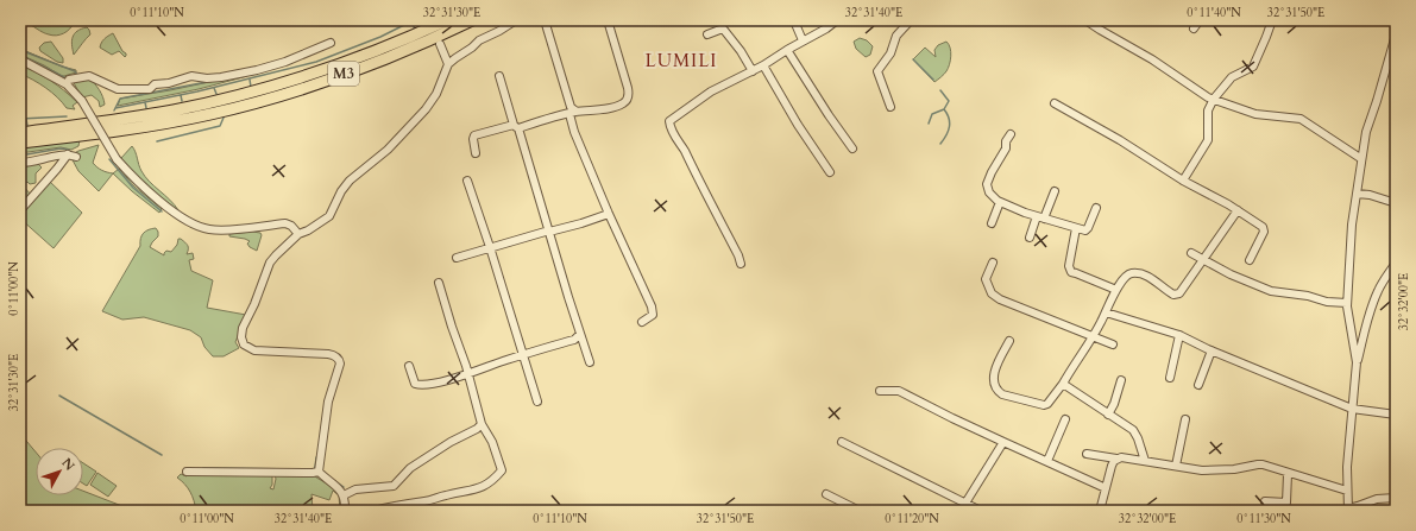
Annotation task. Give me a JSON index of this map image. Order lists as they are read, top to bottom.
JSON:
{
  "streets": {
    "highway": ["M3"]
  },
  "districts": ["LUMILI"],
  "north": "top right",
  "coordinates": [
    "0°11'10\"N",
    "32°31'30\"E",
    "32°31'40\"E",
    "0°11'40\"N",
    "32°31'50\"E",
    "0°11'00\"N",
    "32°32'00\"E",
    "0°11'20\"N",
    "0°11'30\"N"
  ]
}
